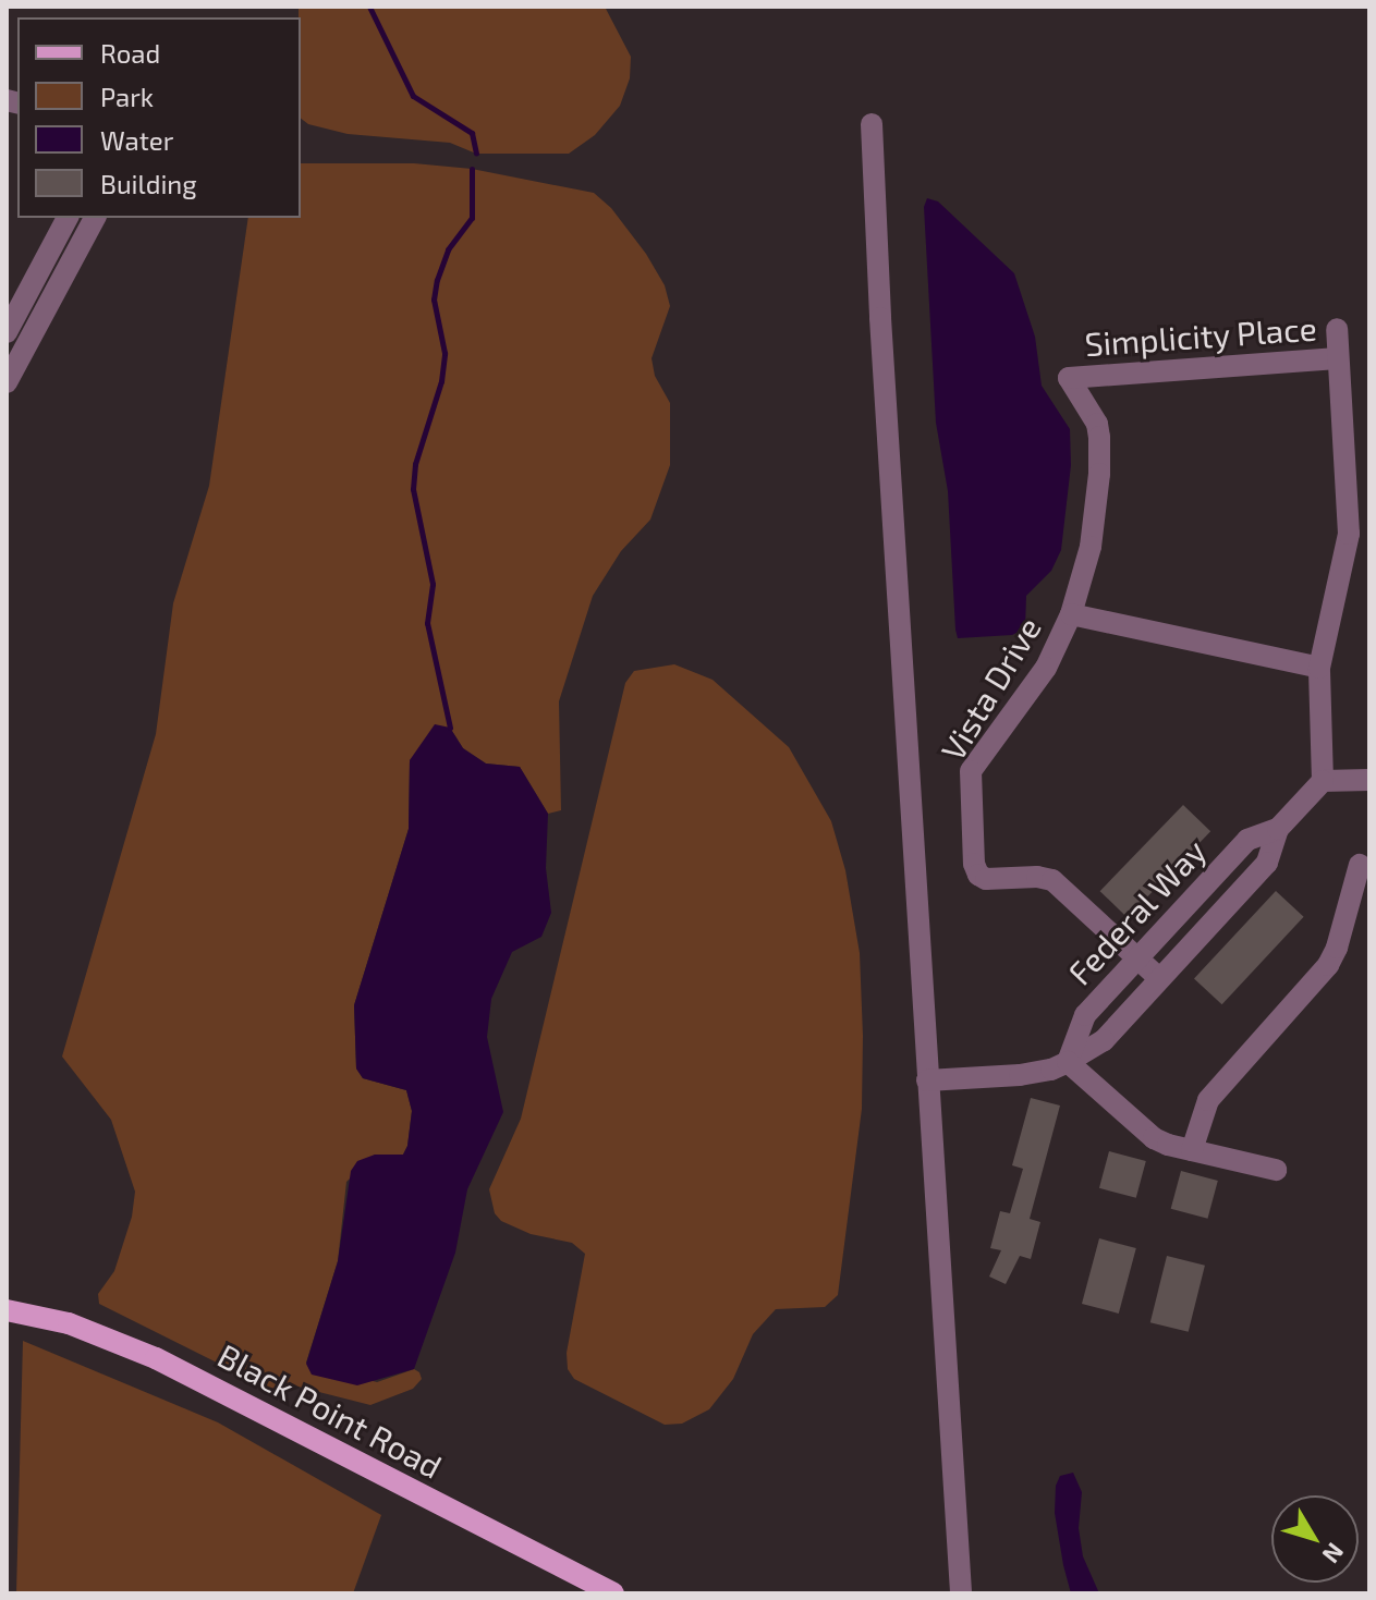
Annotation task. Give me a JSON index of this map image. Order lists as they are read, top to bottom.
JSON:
{
  "streets": {
    "main road": ["Black Point Road"],
    "street": ["Simplicity Place", "Vista Drive", "Federal Way"]
  },
  "crossings": [
    ["Simplicity Place", "Vista Drive"],
    ["Vista Drive", "Federal Way"]
  ],
  "legend": [
    "Road",
    "Park",
    "Water",
    "Building"
  ],
  "north": "bottom right"
}
